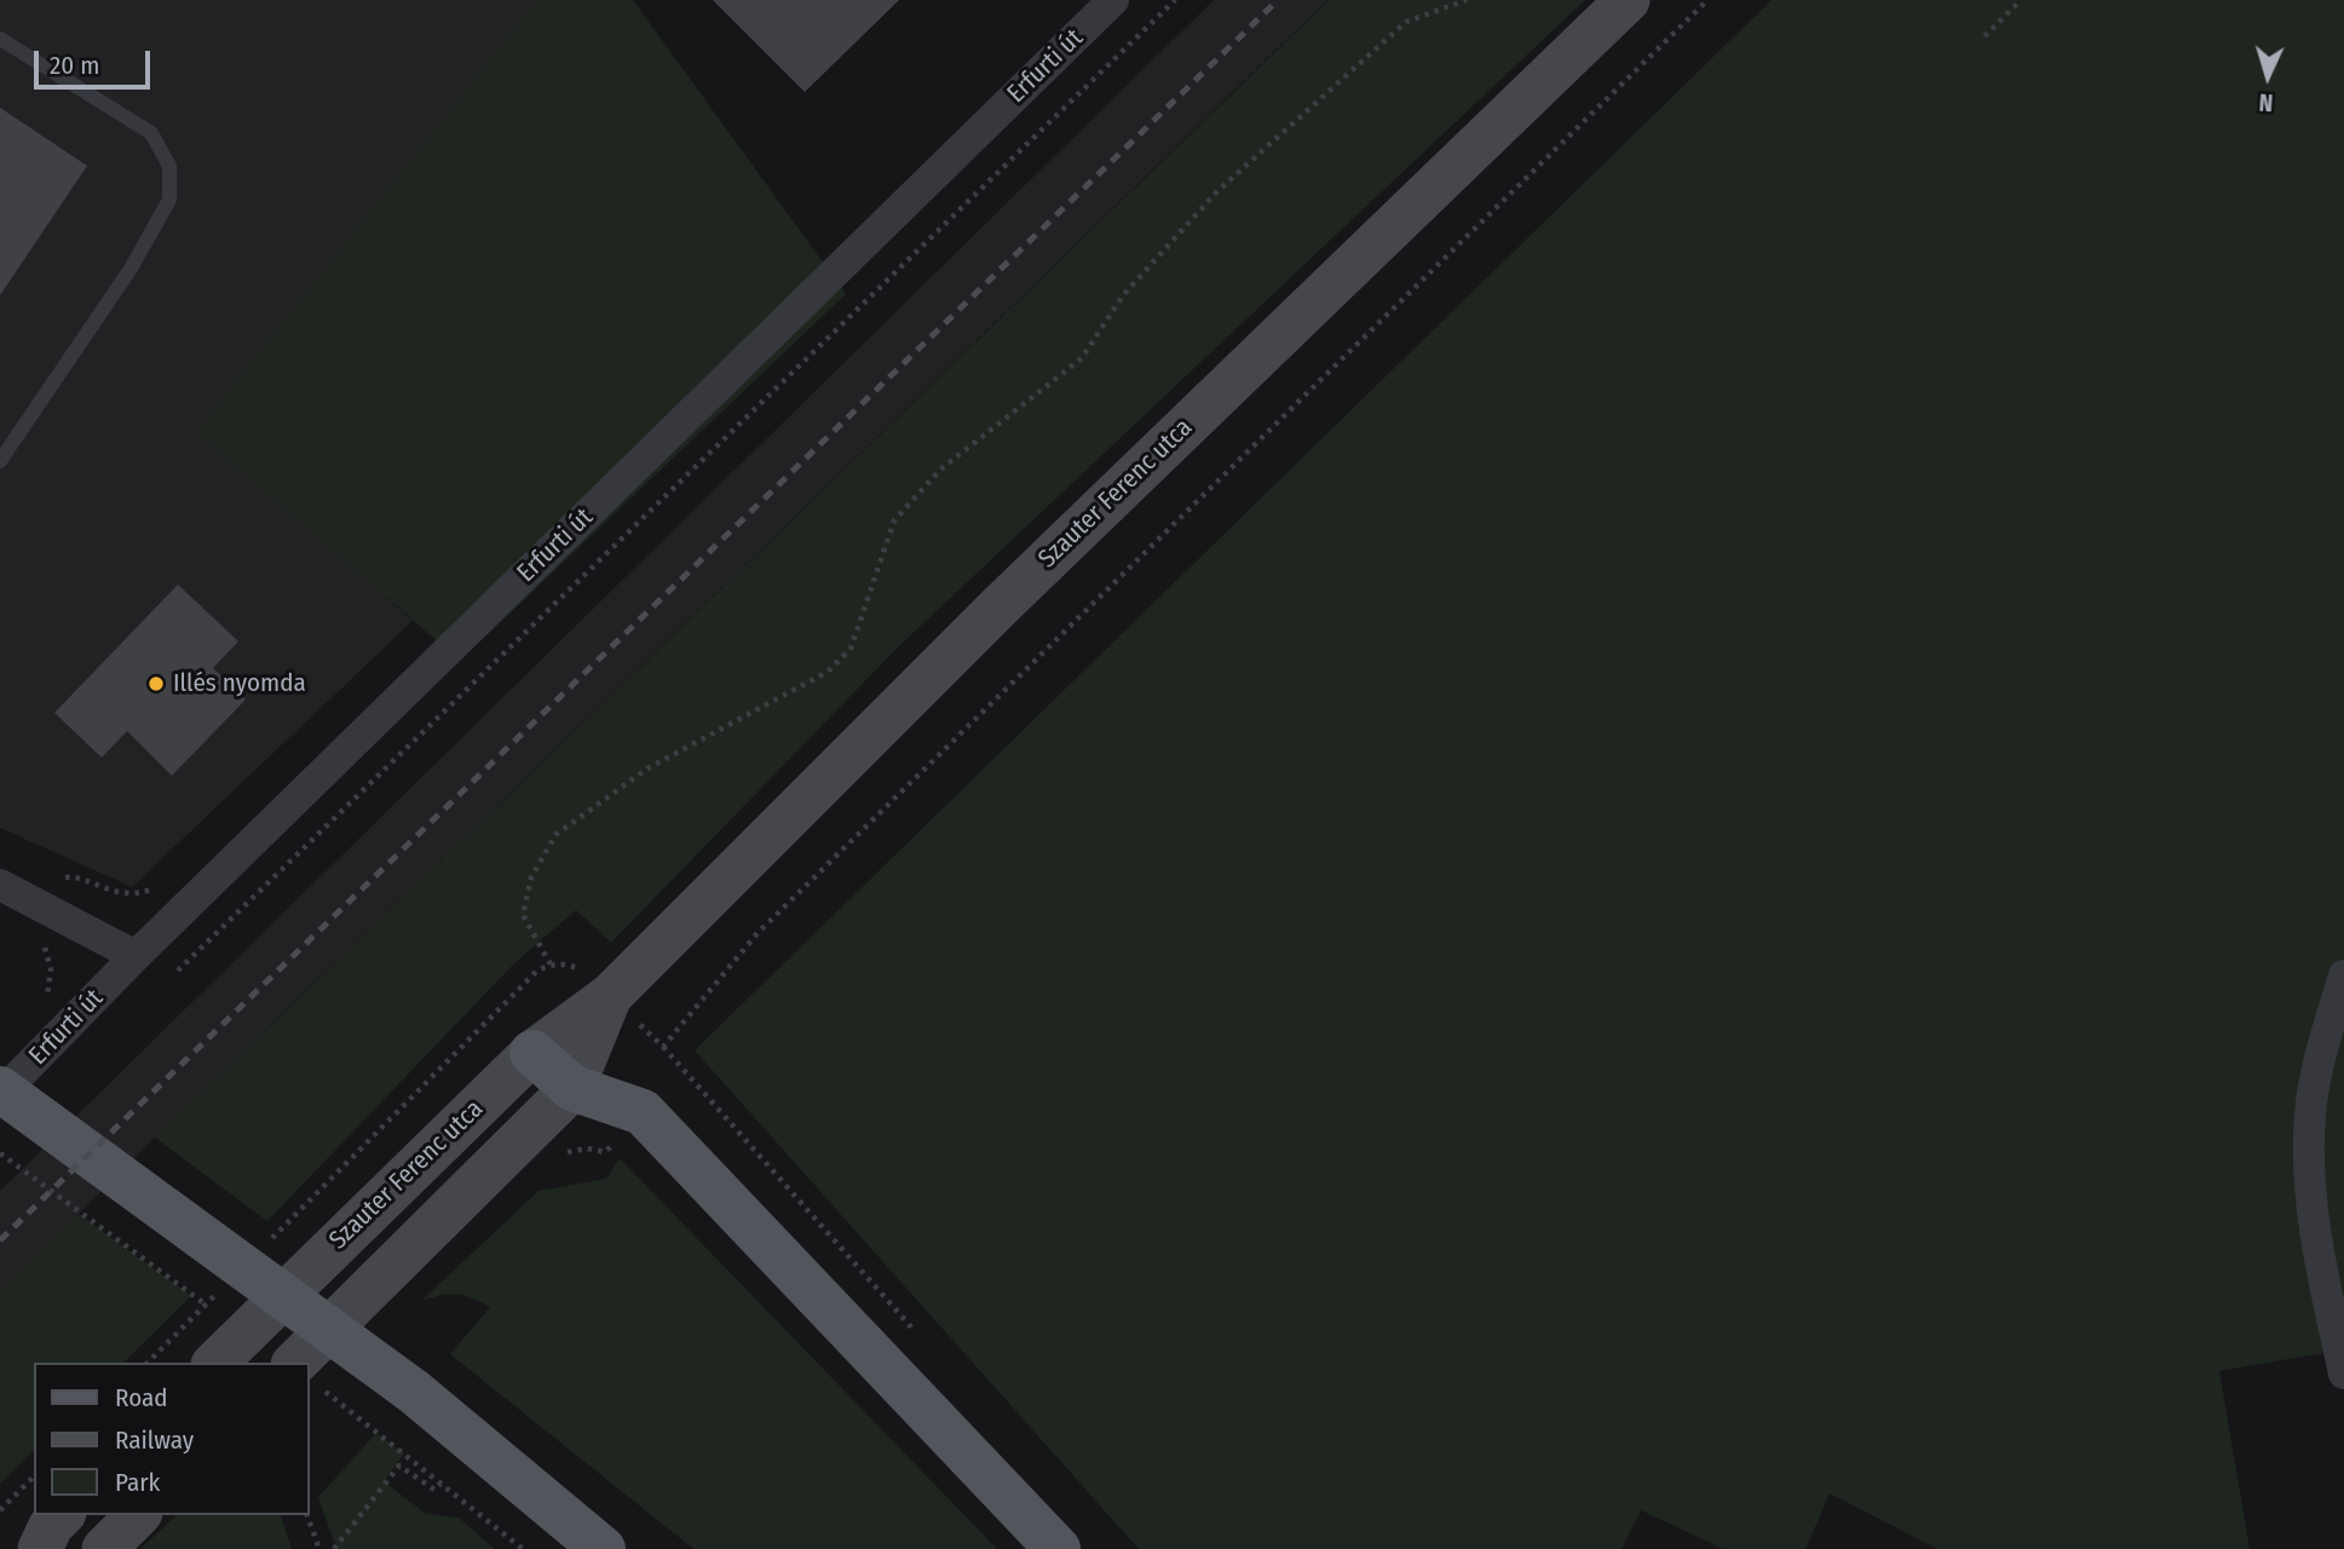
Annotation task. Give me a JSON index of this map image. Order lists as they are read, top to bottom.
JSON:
{
  "streets": {
    "street": ["Erfurti út", "Szauter Ferenc utca"]
  },
  "places": ["Illés nyomda"],
  "legend": ["Road", "Railway", "Park"],
  "scale_bar": "20 m",
  "north": "bottom"
}
